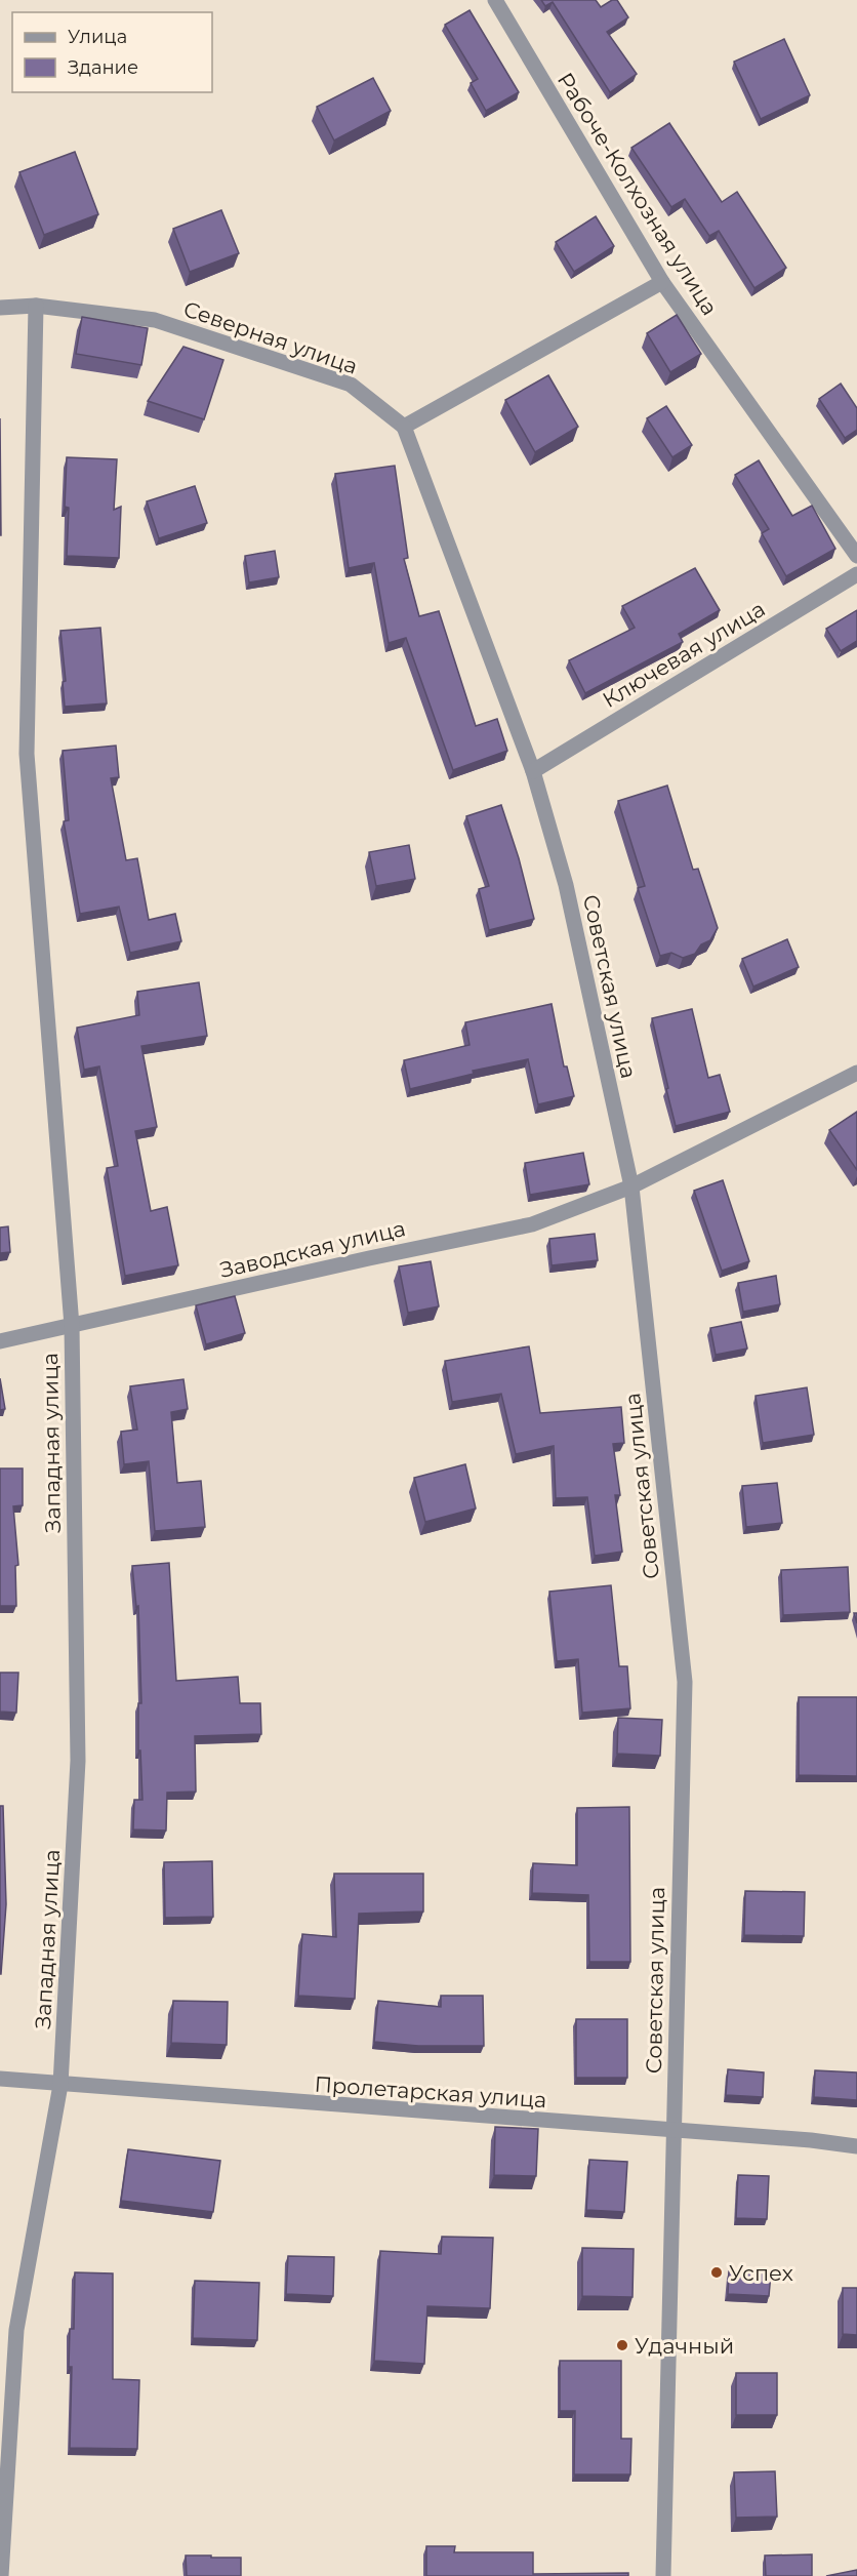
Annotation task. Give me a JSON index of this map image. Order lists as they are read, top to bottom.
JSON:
{
  "streets": {
    "street": [
      "Рабоче-Колхозная улица",
      "Северная улица",
      "Ключевая улица",
      "Советская улица",
      "Заводская улица",
      "Западная улица",
      "Пролетарская улица"
    ]
  },
  "crossings": [
    ["Северная улица", "Советская улица"],
    ["Северная улица", "Западная улица"],
    ["Ключевая улица", "Советская улица"],
    ["Советская улица", "Заводская улица"],
    ["Советская улица", "Пролетарская улица"],
    ["Заводская улица", "Западная улица"],
    ["Западная улица", "Пролетарская улица"]
  ],
  "places": ["Успех", "Удачный"],
  "legend": ["Улица", "Здание"]
}
